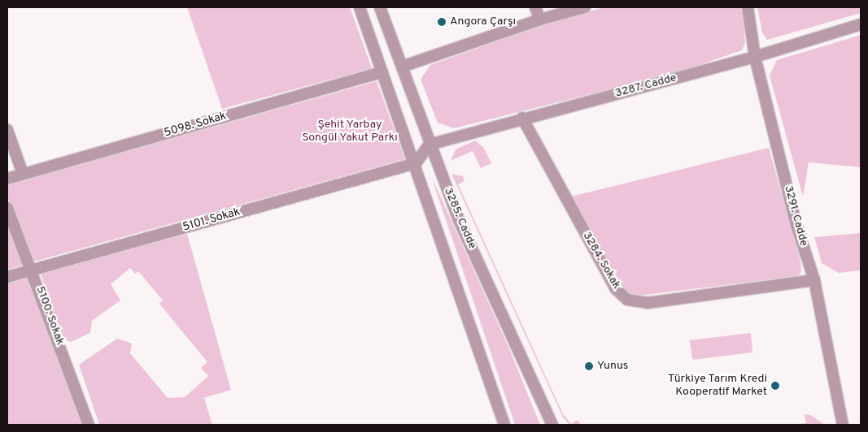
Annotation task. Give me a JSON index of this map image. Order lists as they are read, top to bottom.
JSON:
{
  "streets": {
    "street": [
      "3287. Cadde",
      "5098. Sokak",
      "3291. Cadde",
      "3285. Cadde",
      "5101. Sokak",
      "3284. Sokak",
      "5100. Sokak"
    ]
  },
  "crossings": [
    ["3287. Cadde", "3291. Cadde"],
    ["3287. Cadde", "3285. Cadde"],
    ["3287. Cadde", "3284. Sokak"],
    ["5098. Sokak", "3285. Cadde"],
    ["3291. Cadde", "3284. Sokak"],
    ["3285. Cadde", "5101. Sokak"],
    ["5101. Sokak", "5100. Sokak"]
  ],
  "parks": ["Şehit Yarbay Songül Yakut Parkı"],
  "places": ["Angora Çarşı", "Yunus", "Türkiye Tarım Kredi Kooperatif Market"]
}
